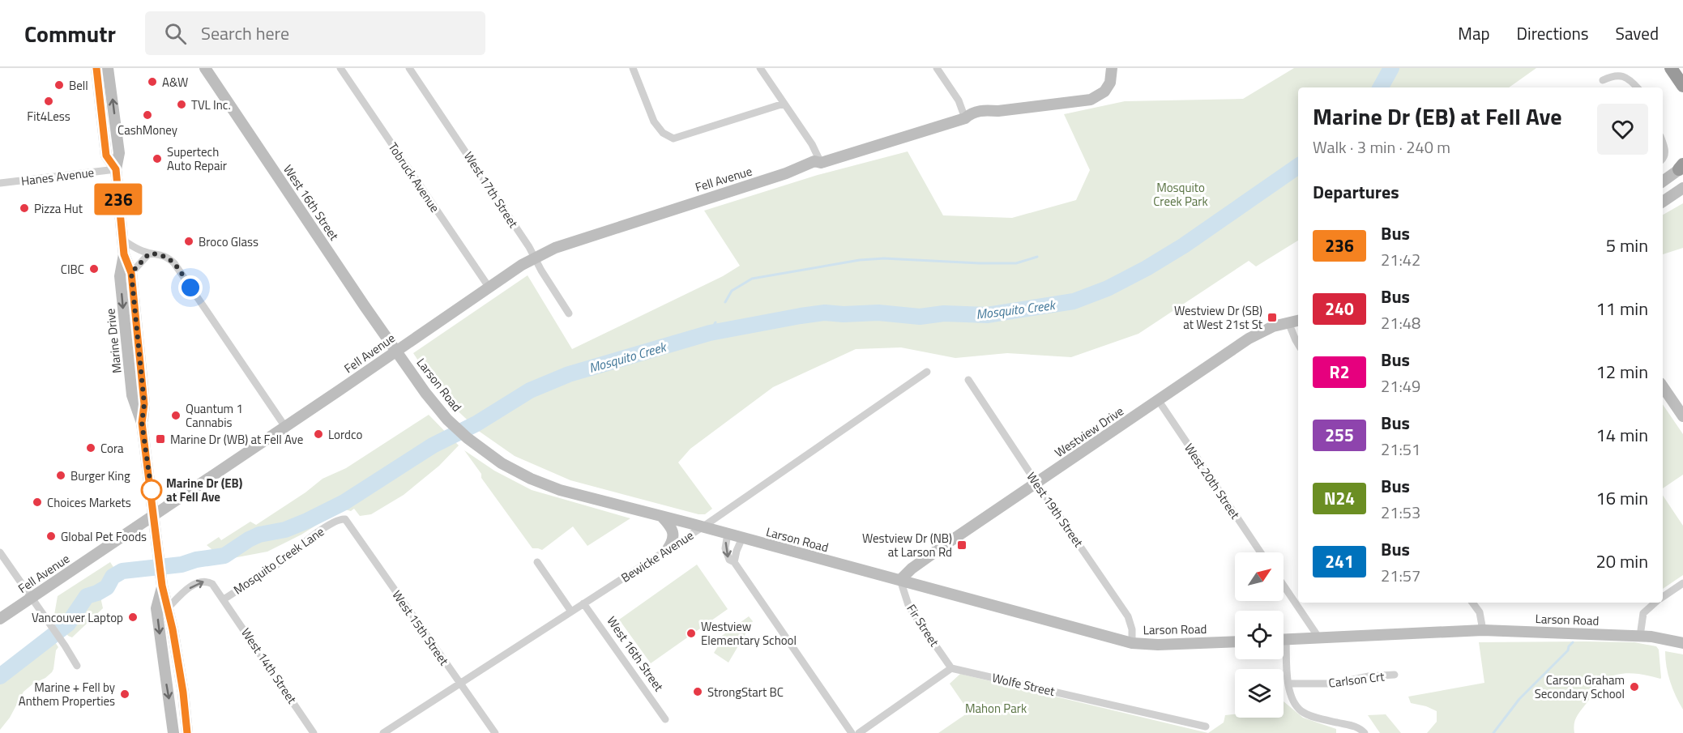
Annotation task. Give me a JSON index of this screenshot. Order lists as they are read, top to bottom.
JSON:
{
  "streets": {
    "main road": [
      "Fell Avenue",
      "West 16th Street",
      "Marine Drive",
      "Larson Road",
      "Westview Drive"
    ],
    "street": [
      "Hanes Avenue",
      "Tobruck Avenue",
      "West 17th Street",
      "West 20th Street",
      "West 19th Street",
      "Bewicke Avenue",
      "Mosquito Creek Lane",
      "Fir Street",
      "West 15th Street",
      "West 14th Street",
      "Carlson Crt",
      "Wolfe Street"
    ]
  },
  "crossings": [
    ["Hanes Avenue", "Marine Drive"],
    ["Tobruck Avenue", "Fell Avenue"],
    ["Fell Avenue", "West 17th Street"],
    ["Fell Avenue", "West 16th Street"],
    ["Fell Avenue", "Marine Drive"],
    ["Fell Avenue", "Larson Road"],
    ["West 16th Street", "Larson Road"],
    ["West 16th Street", "Bewicke Avenue"],
    ["Marine Drive", "Mosquito Creek Lane"],
    ["Larson Road", "Westview Drive"],
    ["Larson Road", "West 19th Street"],
    ["Larson Road", "Bewicke Avenue"],
    ["Larson Road", "Fir Street"],
    ["Westview Drive", "West 20th Street"],
    ["Westview Drive", "West 19th Street"],
    ["Westview Drive", "Fir Street"],
    ["Bewicke Avenue", "West 15th Street"],
    ["Mosquito Creek Lane", "West 15th Street"],
    ["Mosquito Creek Lane", "West 14th Street"],
    ["Fir Street", "Wolfe Street"]
  ],
  "water": ["Mosquito Creek"],
  "parks": ["Mosquito Creek Park", "Mahon Park"],
  "places": {
    "other": [
      "A&W",
      "Bell",
      "Fit4Less",
      "TVL Inc.",
      "CashMoney",
      "Supertech Auto Repair",
      "Pizza Hut",
      "Broco Glass",
      "CIBC",
      "Quantum 1 Cannabis",
      "Lordco",
      "Cora",
      "Burger King",
      "Marine Dr (EB) at Fell Ave",
      "Choices Markets",
      "Global Pet Foods",
      "Vancouver Laptop",
      "Westview Elementary School",
      "Carson Graham Secondary School",
      "StrongStart BC",
      "Marine + Fell by Anthem Properties"
    ],
    "transit": ["Westview Dr (SB) at West 21st St", "Marine Dr (WB) at Fell Ave", "Westview Dr (NB) at Larson Rd"]
  },
  "lines": ["bus line 236"],
  "north": "top right",
  "page": {
    "header": "Commutr",
    "search": "Search here",
    "nav": ["Map", "Directions", "Saved"],
    "on_map": "236",
    "heading": [
      ["Marine Dr (EB) at Fell Ave", "Walk · 3 min · 240 m"],
      "Departures"
    ],
    "list": [
      {
        "mark": "236",
        "name": "Bus",
        "note": "21:42",
        "value": "5 min"
      },
      {
        "mark": "240",
        "name": "Bus",
        "note": "21:48",
        "value": "11 min"
      },
      {
        "mark": "R2",
        "name": "Bus",
        "note": "21:49",
        "value": "12 min"
      },
      {
        "mark": "255",
        "name": "Bus",
        "note": "21:51",
        "value": "14 min"
      },
      {
        "mark": "N24",
        "name": "Bus",
        "note": "21:53",
        "value": "16 min"
      },
      {
        "mark": "241",
        "name": "Bus",
        "note": "21:57",
        "value": "20 min"
      }
    ]
  }
}
